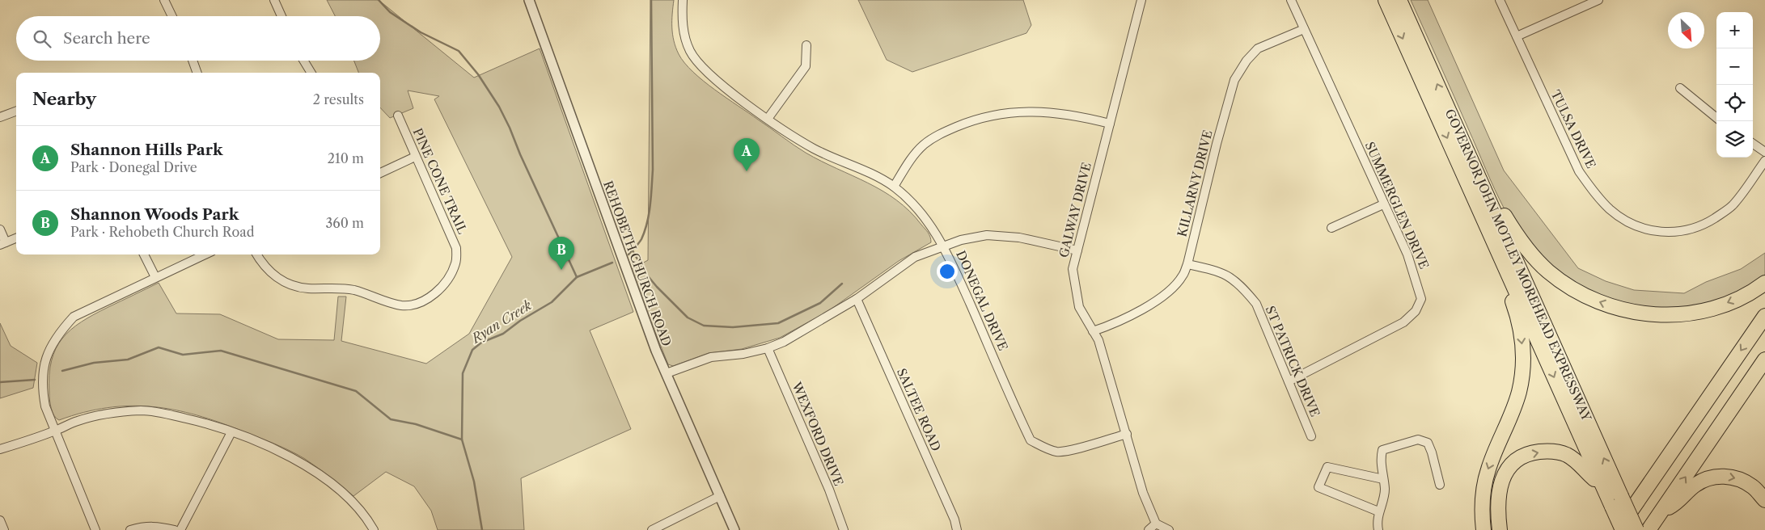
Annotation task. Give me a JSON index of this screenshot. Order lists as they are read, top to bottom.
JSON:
{
  "streets": {
    "highway": ["GOVERNOR JOHN MOTLEY MOREHEAD EXPRESSWAY"],
    "street": [
      "TULSA DRIVE",
      "PINE CONE TRAIL",
      "KILLARNY DRIVE",
      "SUMMERGLEN DRIVE",
      "GALWAY DRIVE",
      "REHOBETH CHURCH ROAD",
      "DONEGAL DRIVE",
      "ST PATRICK DRIVE",
      "SALTEE ROAD",
      "WEXFORD DRIVE"
    ]
  },
  "crossings": [
    ["KILLARNY DRIVE", "SUMMERGLEN DRIVE"],
    ["KILLARNY DRIVE", "GALWAY DRIVE"],
    ["KILLARNY DRIVE", "ST PATRICK DRIVE"],
    ["SUMMERGLEN DRIVE", "ST PATRICK DRIVE"],
    ["GALWAY DRIVE", "DONEGAL DRIVE"]
  ],
  "water": ["Ryan Creek"],
  "north": "bottom right",
  "page": {
    "map_buttons": ["+", "−"],
    "search": "Search here",
    "heading": ["Nearby", "2 results"],
    "list": [
      {
        "mark": "A",
        "name": "Shannon Hills Park",
        "note": "Park · Donegal Drive",
        "value": "210 m"
      },
      {
        "mark": "B",
        "name": "Shannon Woods Park",
        "note": "Park · Rehobeth Church Road",
        "value": "360 m"
      }
    ],
    "pins": ["A", "B"]
  }
}
